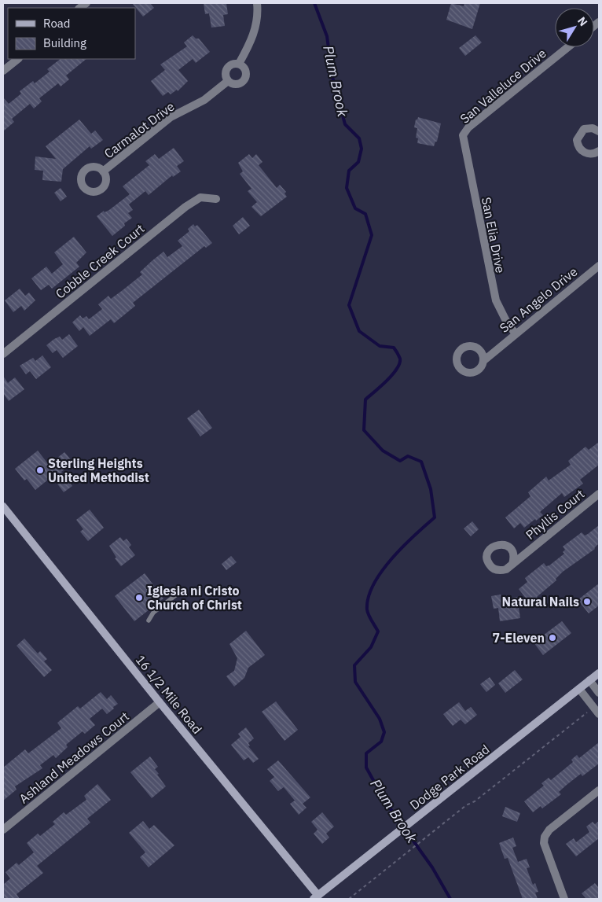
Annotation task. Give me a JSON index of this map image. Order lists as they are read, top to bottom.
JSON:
{
  "streets": {
    "street": [
      "San Valleluce Drive",
      "Carmalot Drive",
      "San Elia Drive",
      "Cobble Creek Court",
      "San Angelo Drive",
      "Phyllis Court",
      "16 1/2 Mile Road",
      "Ashland Meadows Court",
      "Dodge Park Road"
    ]
  },
  "crossings": [
    ["San Valleluce Drive", "San Elia Drive"],
    ["San Elia Drive", "San Angelo Drive"],
    ["16 1/2 Mile Road", "Ashland Meadows Court"],
    ["16 1/2 Mile Road", "Dodge Park Road"]
  ],
  "water": ["Plum Brook"],
  "places": [
    "Sterling Heights United Methodist",
    "Iglesia ni Cristo Church of Christ",
    "Natural Nails",
    "7-Eleven"
  ],
  "legend": ["Road", "Building"],
  "north": "top right"
}
